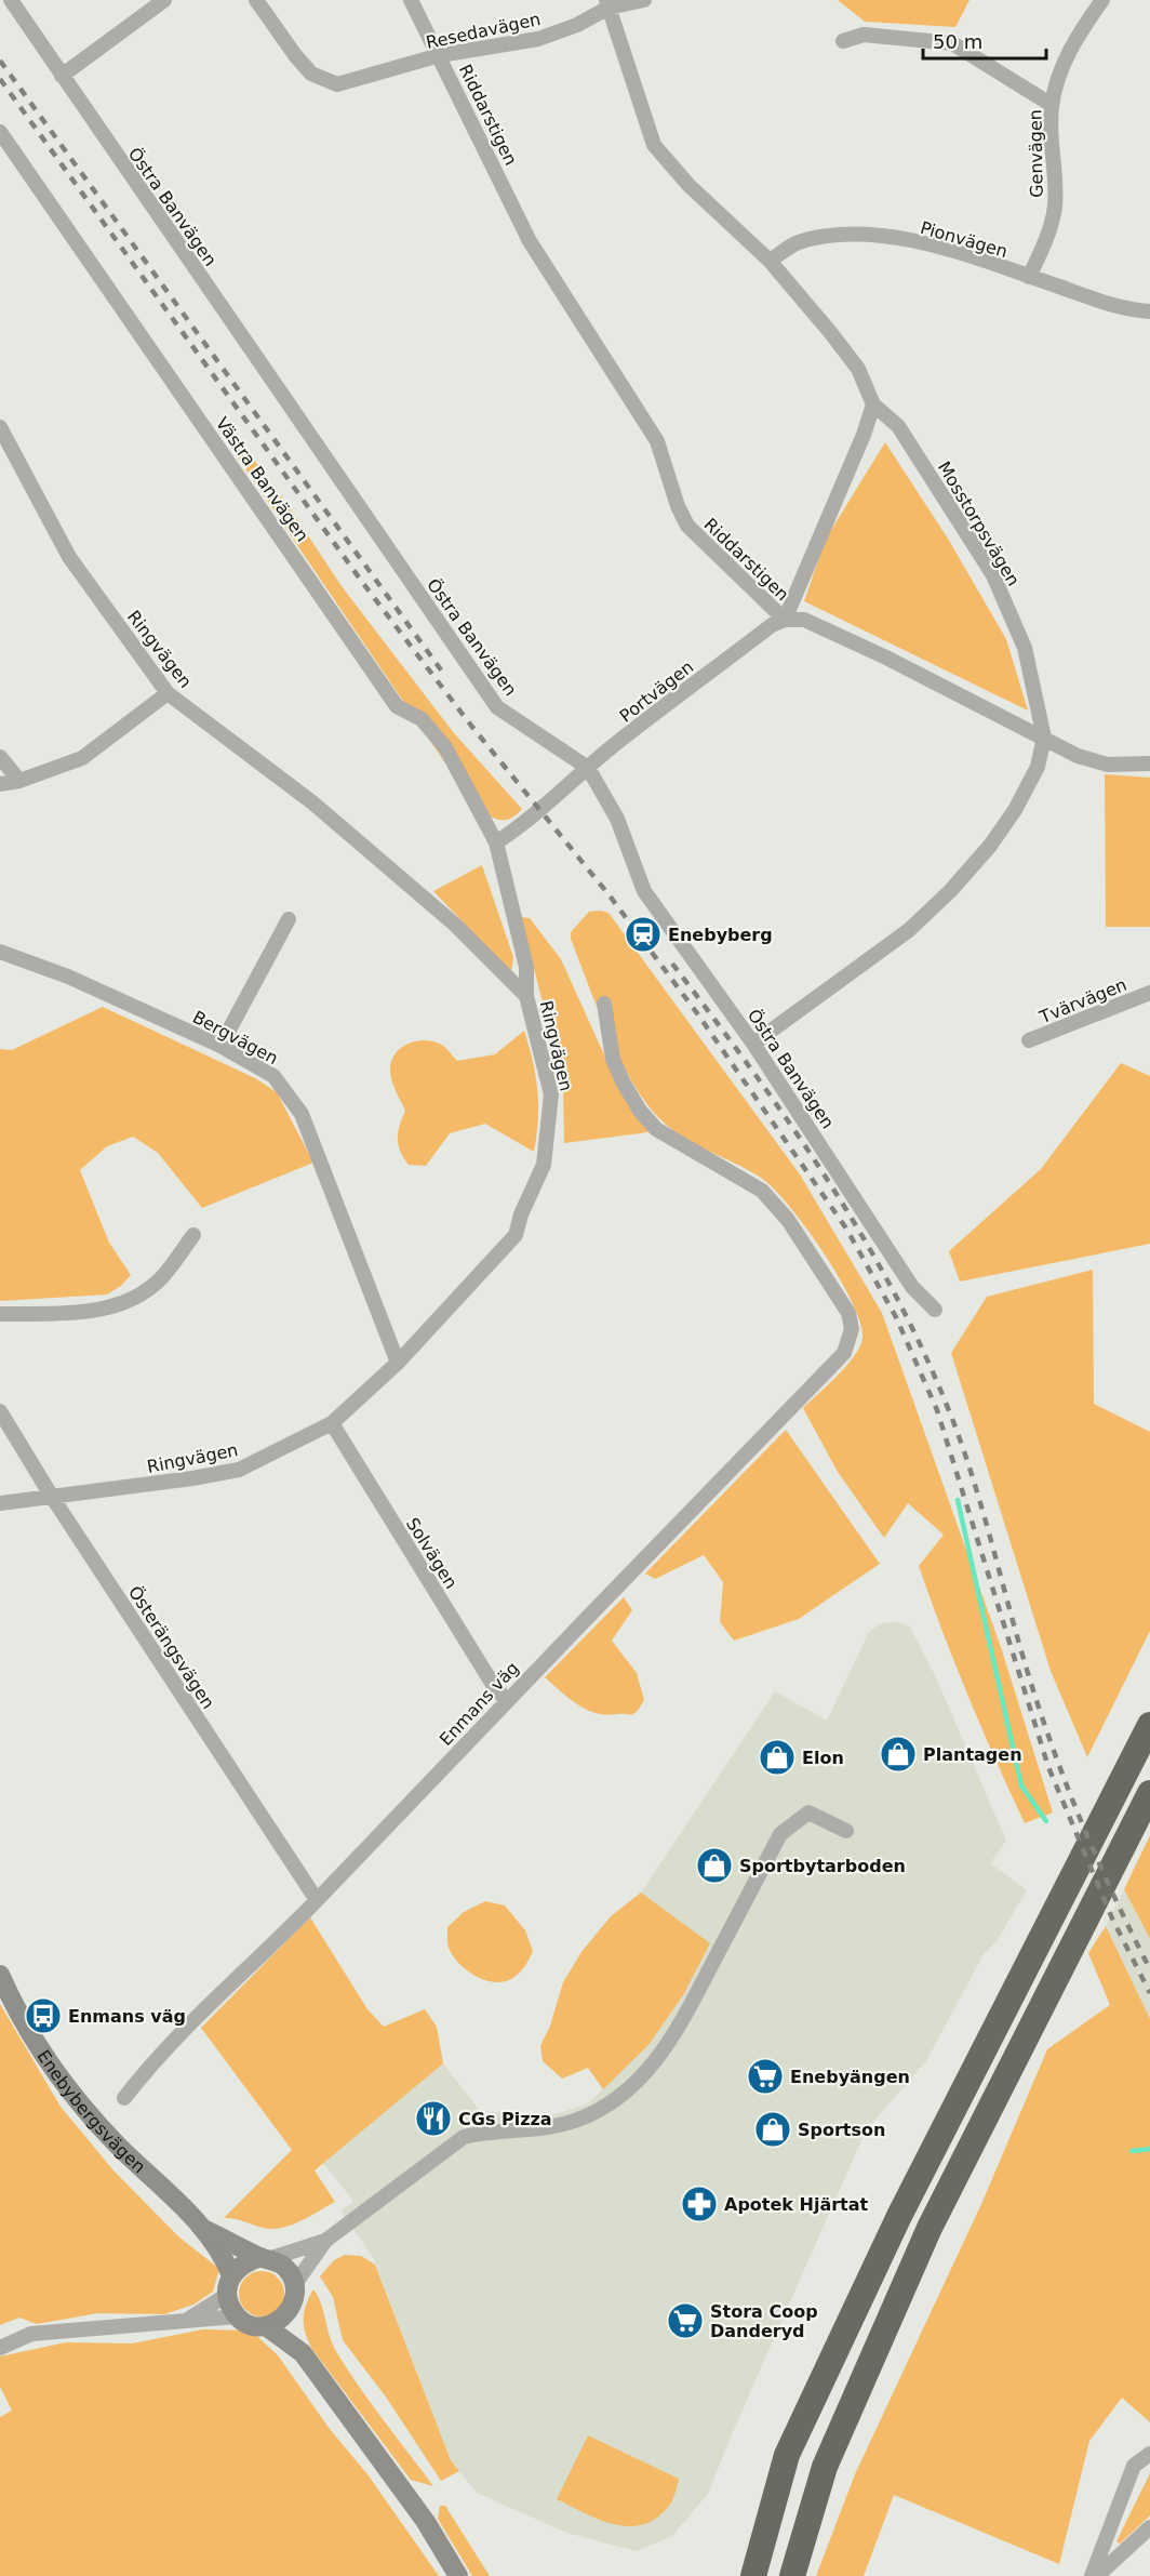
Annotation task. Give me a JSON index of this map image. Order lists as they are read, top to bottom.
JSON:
{
  "streets": {
    "main road": ["Enebybergsvägen"],
    "street": [
      "Resedavägen",
      "Riddarstigen",
      "Genvägen",
      "Östra Banvägen",
      "Pionvägen",
      "Västra Banvägen",
      "Mosstorpsvägen",
      "Ringvägen",
      "Portvägen",
      "Tvärvägen",
      "Bergvägen",
      "Solvägen",
      "Österängsvägen",
      "Enmans väg"
    ]
  },
  "crossings": [
    ["Resedavägen", "Riddarstigen"],
    ["Resedavägen", "Mosstorpsvägen"],
    ["Riddarstigen", "Mosstorpsvägen"],
    ["Riddarstigen", "Portvägen"],
    ["Genvägen", "Pionvägen"],
    ["Östra Banvägen", "Mosstorpsvägen"],
    ["Östra Banvägen", "Portvägen"],
    ["Pionvägen", "Mosstorpsvägen"],
    ["Västra Banvägen", "Portvägen"],
    ["Ringvägen", "Bergvägen"],
    ["Ringvägen", "Solvägen"],
    ["Ringvägen", "Österängsvägen"],
    ["Solvägen", "Enmans väg"],
    ["Österängsvägen", "Enmans väg"]
  ],
  "places": {
    "station": ["Enebyberg"],
    "shop": [
      "Plantagen",
      "Elon",
      "Sportbytarboden",
      "Sportson"
    ],
    "bus stop": ["Enmans väg"],
    "supermarket": ["Enebyängen", "Stora Coop Danderyd"],
    "restaurant": ["CGs Pizza"],
    "pharmacy": ["Apotek Hjärtat"]
  },
  "scale_bar": "50 m"
}
